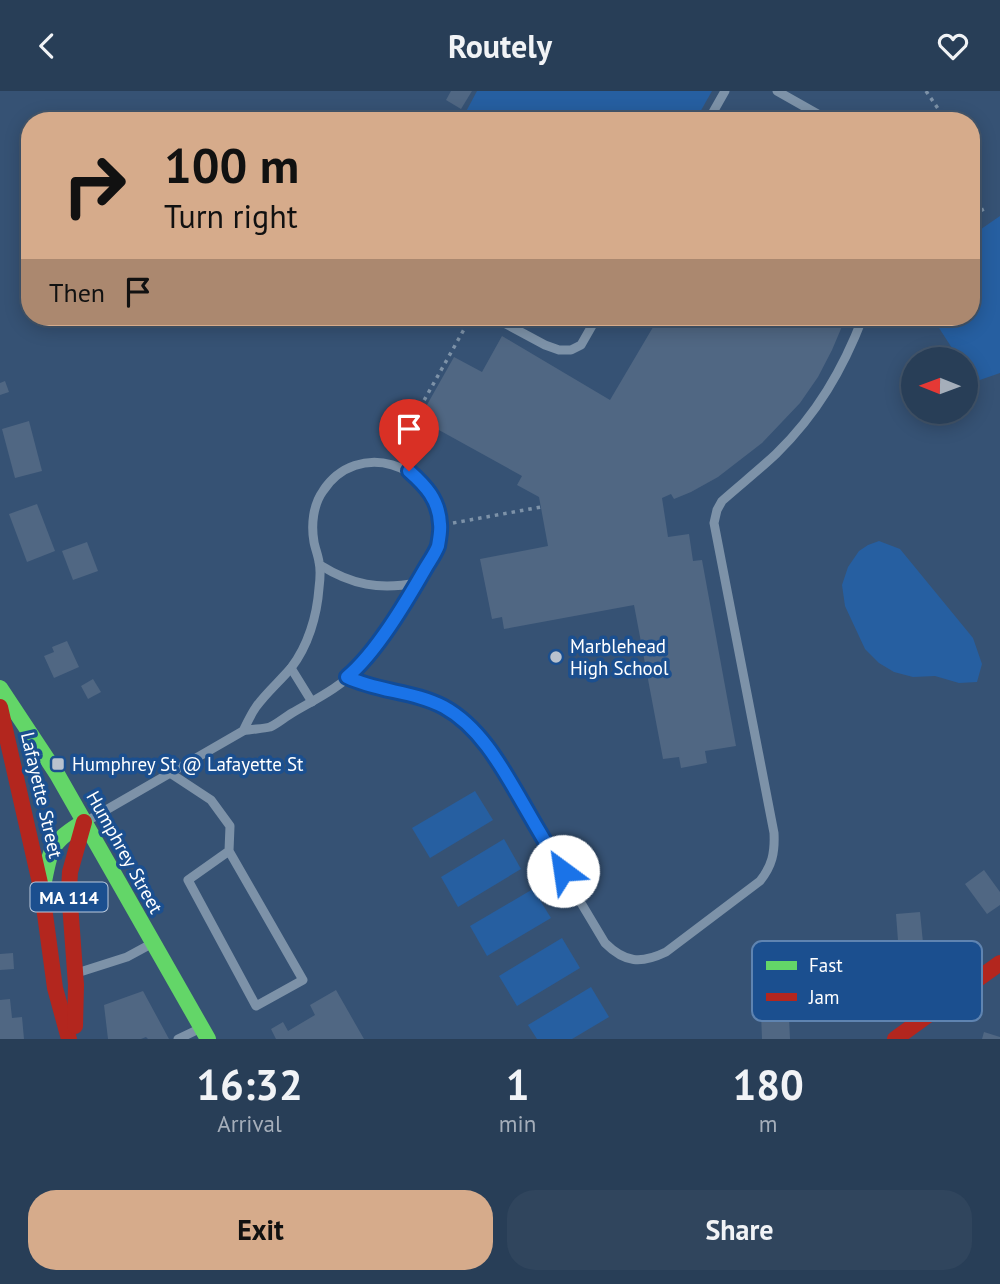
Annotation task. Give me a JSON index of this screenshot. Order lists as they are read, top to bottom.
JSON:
{
  "streets": {
    "main road": ["Lafayette Street", "Humphrey Street", "MA 114"]
  },
  "crossings": [
    ["Lafayette Street", "Humphrey Street"]
  ],
  "places": {
    "other": ["Marblehead High School"],
    "transit": ["Humphrey St @ Lafayette St"]
  },
  "legend": ["Fast", "Jam"],
  "north": "left",
  "page": {
    "header": "Routely",
    "turn": ["100 m", "Turn right"],
    "then": "Then",
    "eta": [
      "16:32",
      "Arrival",
      "1",
      "min",
      "180",
      "m"
    ],
    "buttons": ["Exit", "Share"]
  }
}
